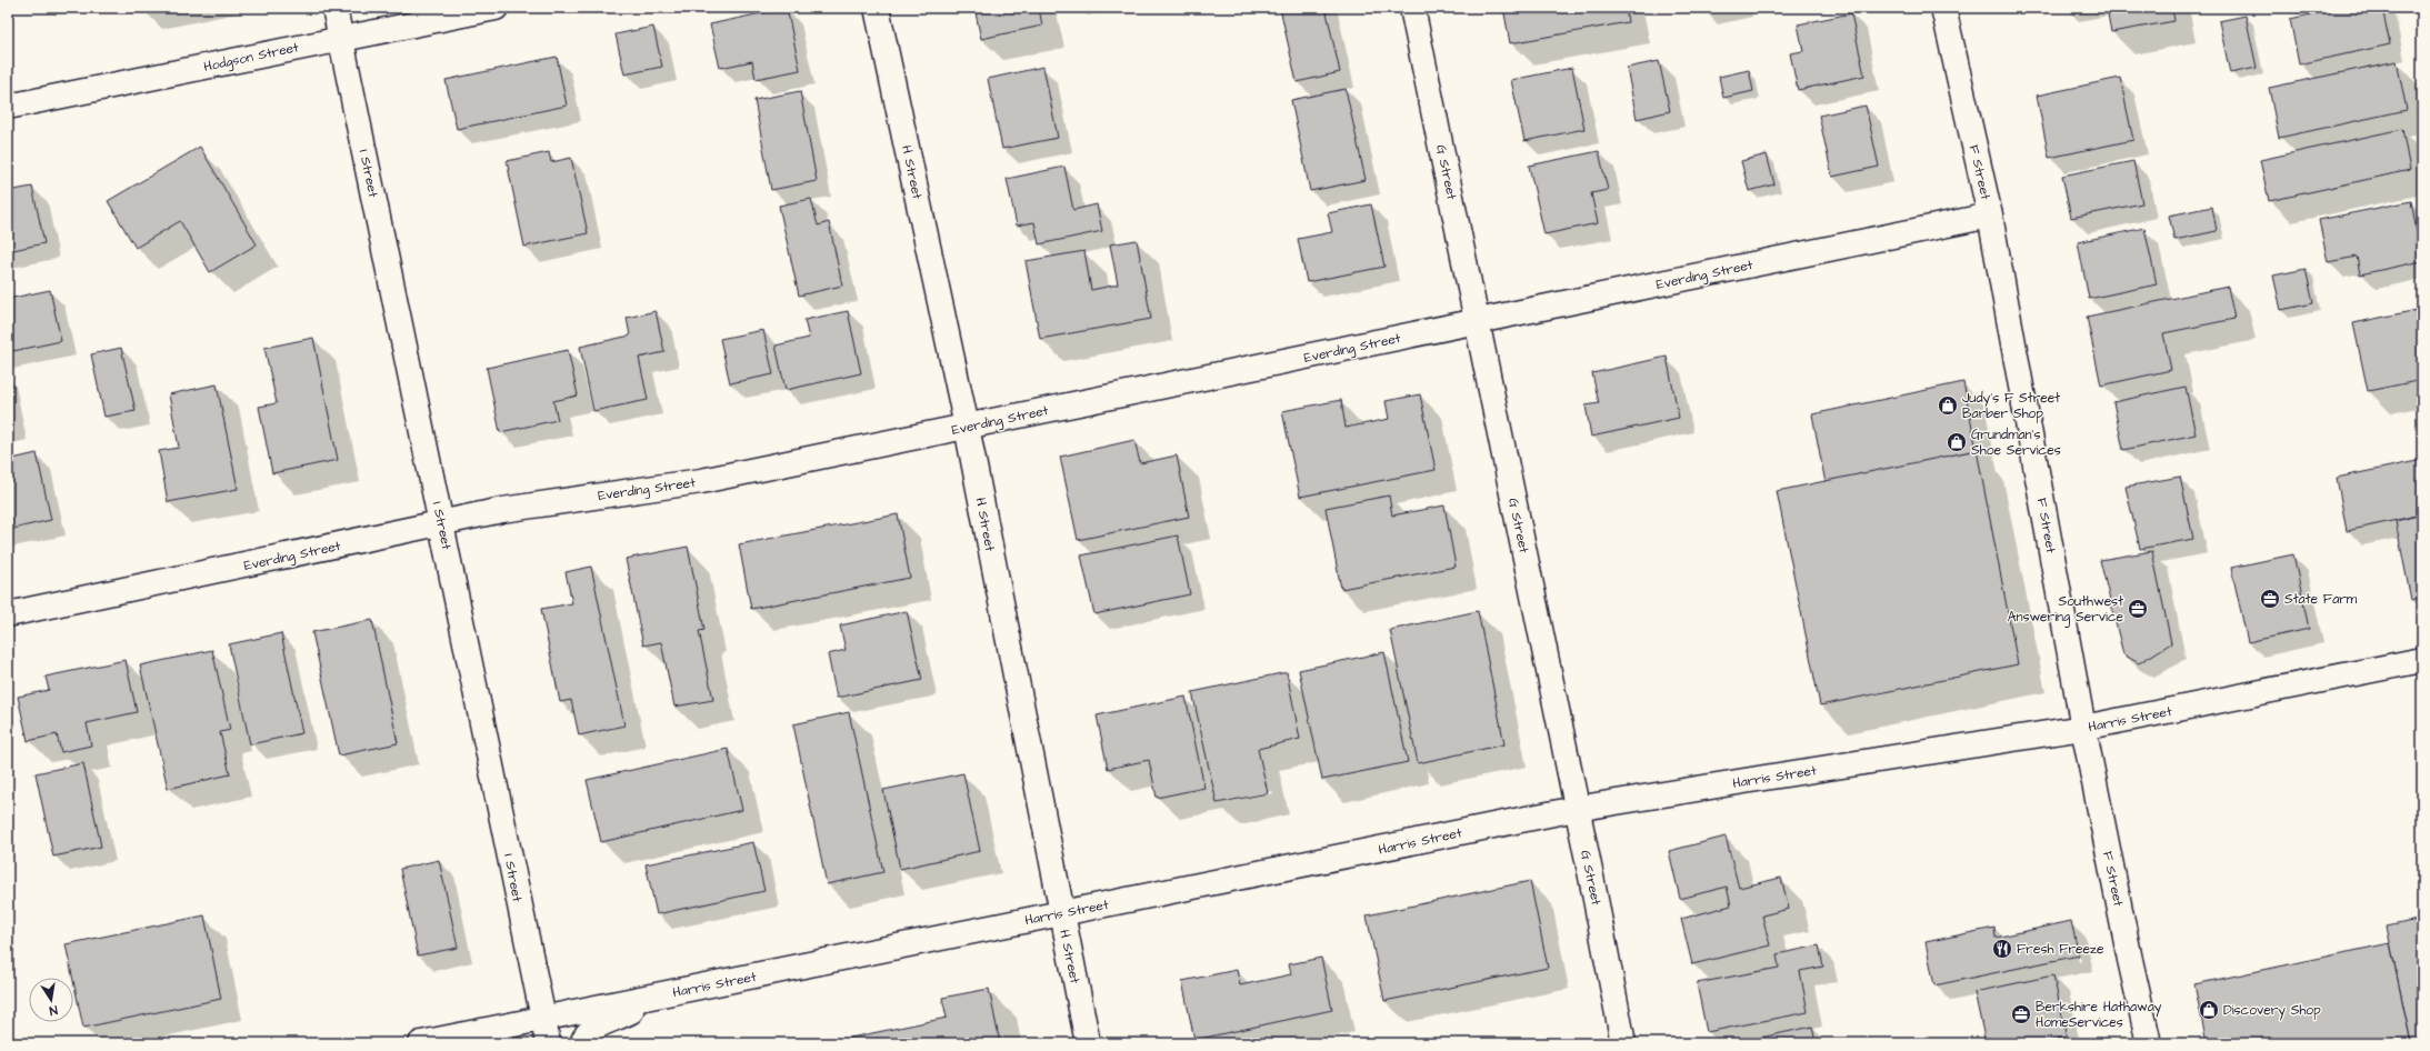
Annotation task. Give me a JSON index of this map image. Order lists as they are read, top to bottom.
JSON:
{
  "streets": {
    "street": [
      "Hodgson Street",
      "H Street",
      "G Street",
      "F Street",
      "I Street",
      "Everding Street",
      "Harris Street"
    ]
  },
  "crossings": [
    ["Hodgson Street", "I Street"],
    ["H Street", "Everding Street"],
    ["H Street", "Harris Street"],
    ["G Street", "Everding Street"],
    ["G Street", "Harris Street"],
    ["F Street", "Everding Street"],
    ["F Street", "Harris Street"],
    ["I Street", "Everding Street"],
    ["I Street", "Harris Street"]
  ],
  "places": {
    "shop": ["Judy's F Street Barber Shop", "Grundman's Shoe Services", "Discovery Shop"],
    "office": ["State Farm", "Southwest Answering Service", "Berkshire Hathaway HomeServices"],
    "restaurant": ["Fresh Freeze"]
  },
  "north": "bottom"
}
